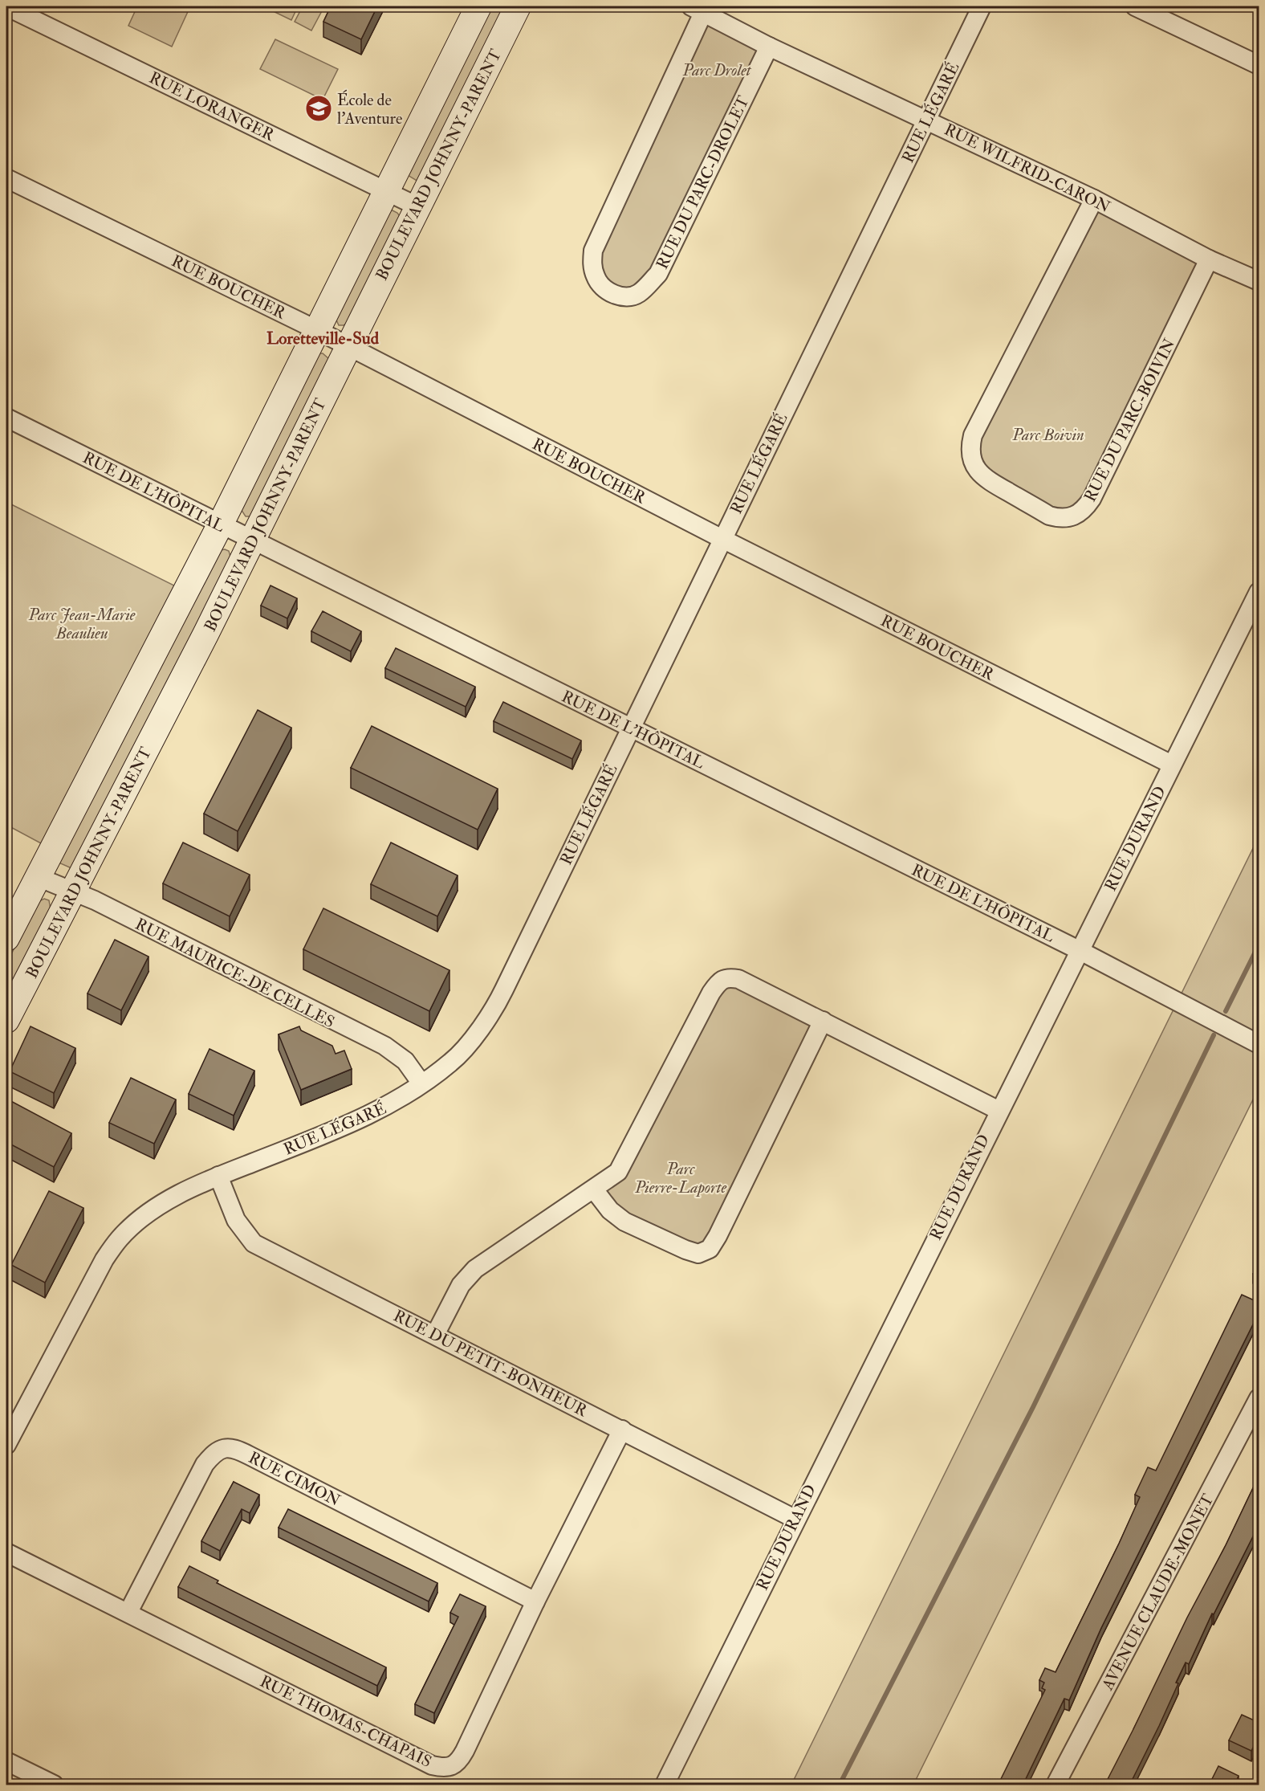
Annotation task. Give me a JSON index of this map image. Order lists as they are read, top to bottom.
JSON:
{
  "streets": {
    "street": [
      "RUE LORANGER",
      "RUE LÉGARÉ",
      "BOULEVARD JOHNNY-PARENT",
      "RUE WILFRID-CARON",
      "RUE DU PARC-DROLET",
      "RUE BOUCHER",
      "RUE DU PARC-BOIVIN",
      "RUE DE L'HÔPITAL",
      "RUE DURAND",
      "RUE MAURICE-DE CELLES",
      "RUE DU PETIT-BONHEUR",
      "RUE CIMON",
      "AVENUE CLAUDE-MONET",
      "RUE THOMAS-CHAPAIS"
    ]
  },
  "crossings": [
    ["RUE LORANGER", "BOULEVARD JOHNNY-PARENT"],
    ["RUE LÉGARÉ", "RUE WILFRID-CARON"],
    ["RUE LÉGARÉ", "RUE BOUCHER"],
    ["RUE LÉGARÉ", "RUE DE L'HÔPITAL"],
    ["RUE LÉGARÉ", "RUE MAURICE-DE CELLES"],
    ["RUE LÉGARÉ", "RUE DU PETIT-BONHEUR"],
    ["BOULEVARD JOHNNY-PARENT", "RUE BOUCHER"],
    ["BOULEVARD JOHNNY-PARENT", "RUE DE L'HÔPITAL"],
    ["BOULEVARD JOHNNY-PARENT", "RUE MAURICE-DE CELLES"],
    ["RUE WILFRID-CARON", "RUE DU PARC-DROLET"],
    ["RUE WILFRID-CARON", "RUE DU PARC-BOIVIN"],
    ["RUE BOUCHER", "RUE DURAND"],
    ["RUE DE L'HÔPITAL", "RUE DURAND"],
    ["RUE DURAND", "RUE DU PETIT-BONHEUR"],
    ["RUE DU PETIT-BONHEUR", "RUE THOMAS-CHAPAIS"],
    ["RUE CIMON", "RUE THOMAS-CHAPAIS"]
  ],
  "districts": ["Loretteville-Sud"],
  "parks": [
    "Parc Drolet",
    "Parc Boivin",
    "Parc Jean-Marie Beaulieu",
    "Parc Pierre-Laporte"
  ],
  "places": {
    "school or university": ["École de l'Aventure"]
  }
}
